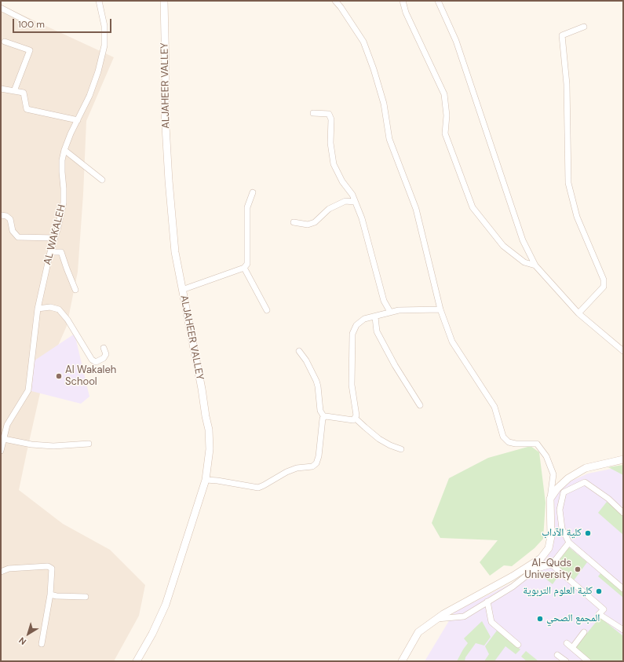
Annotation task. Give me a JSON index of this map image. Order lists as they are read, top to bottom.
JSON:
{
  "streets": {
    "street": ["ALJAHEER VALLEY", "AL WAKALEH"]
  },
  "places": [
    "Al Wakaleh School",
    "كلية الآداب",
    "Al-Quds University",
    "كلية العلوم التربوية",
    "المجمع الصحي"
  ],
  "scale_bar": "100 m",
  "north": "bottom left"
}
